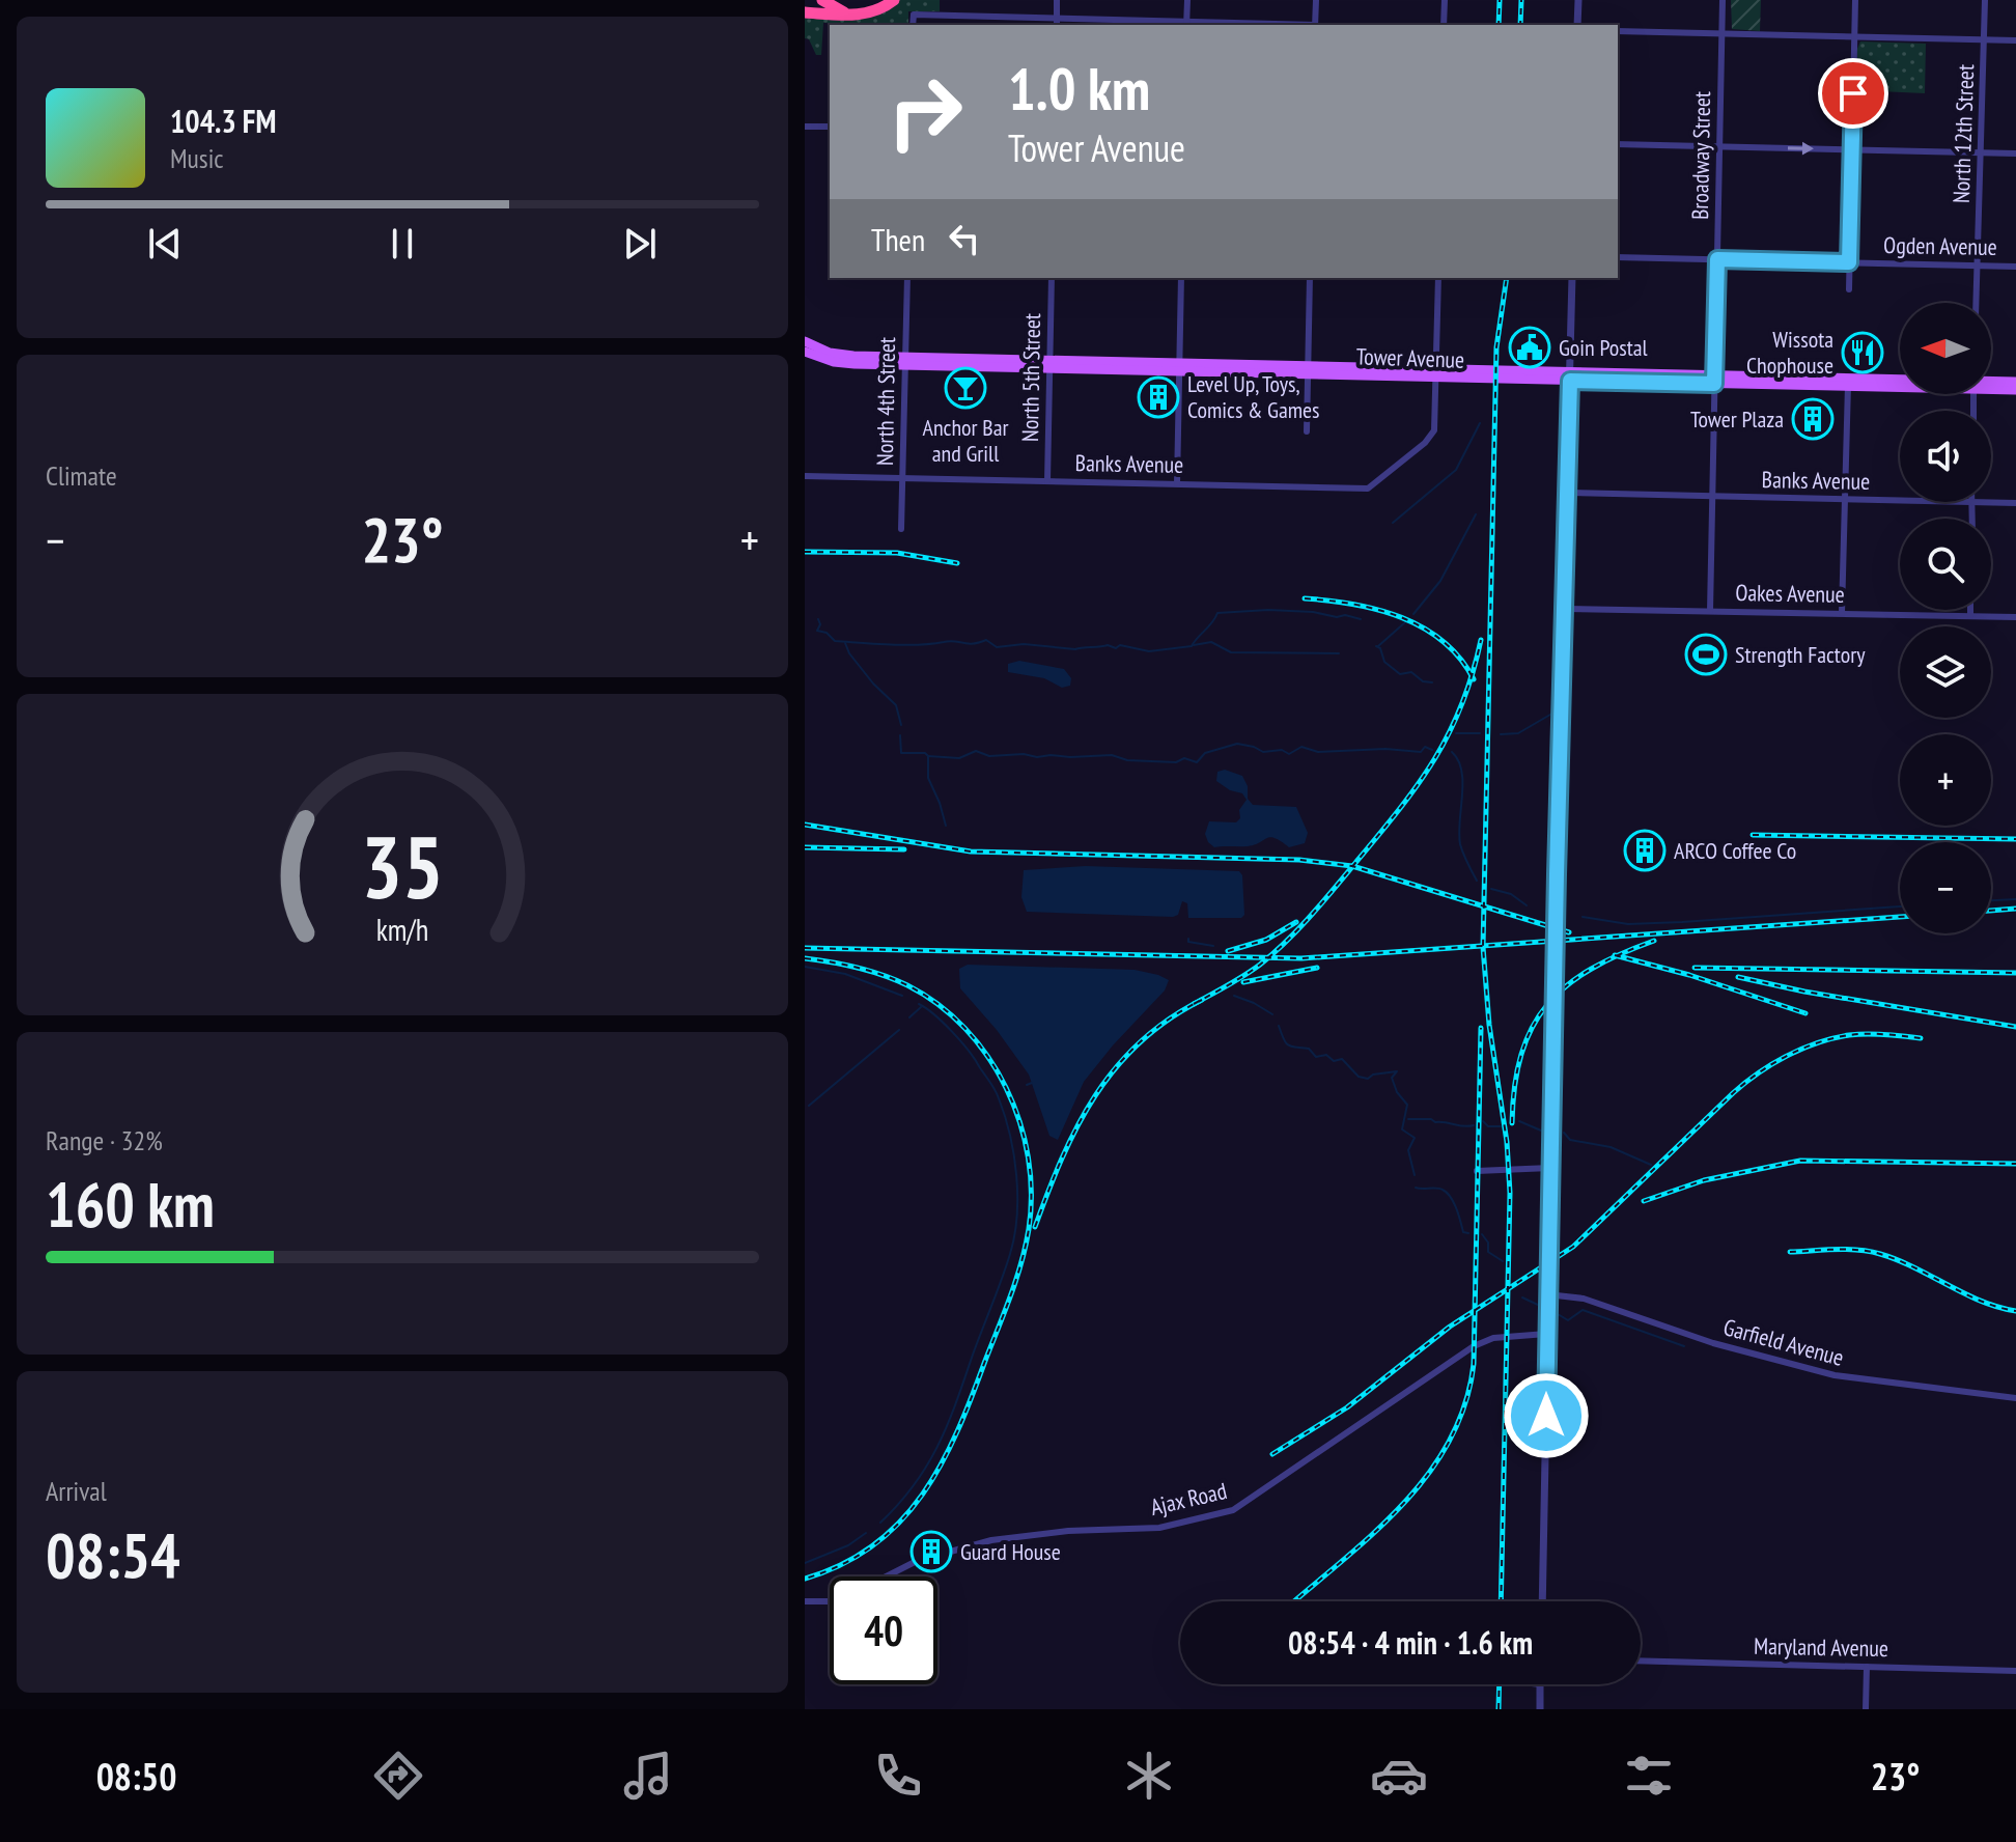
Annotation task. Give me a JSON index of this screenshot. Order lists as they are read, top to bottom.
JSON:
{
  "streets": {
    "main road": ["Tower Avenue"],
    "street": [
      "North 12th Street",
      "Broadway Street",
      "Ogden Avenue",
      "North 5th Street",
      "North 4th Street",
      "Banks Avenue",
      "Oakes Avenue",
      "Garfield Avenue",
      "Ajax Road",
      "Maryland Avenue"
    ]
  },
  "crossings": [
    ["North 12th Street", "Ogden Avenue"],
    ["Broadway Street", "Ogden Avenue"],
    ["Broadway Street", "Tower Avenue"],
    ["Broadway Street", "Banks Avenue"],
    ["Broadway Street", "Oakes Avenue"],
    ["Tower Avenue", "North 5th Street"],
    ["Tower Avenue", "North 4th Street"],
    ["Tower Avenue", "Banks Avenue"],
    ["North 5th Street", "Banks Avenue"],
    ["North 4th Street", "Banks Avenue"]
  ],
  "places": {
    "public building": ["Goin Postal"],
    "restaurant": ["Wissota Chophouse"],
    "bar": ["Anchor Bar and Grill"],
    "building": [
      "Level Up, Toys, Comics & Games",
      "Tower Plaza",
      "ARCO Coffee Co",
      "Guard House"
    ],
    "sports": ["Strength Factory"]
  },
  "north": "left",
  "page": {
    "turn": ["1.0 km", "Tower Avenue"],
    "song": ["104.3 FM", "Music"],
    "then": "Then",
    "map_buttons": ["+", "−"],
    "tile": [
      "Climate",
      ["Range · 32%", "160 km"],
      ["Arrival", "08:54"]
    ],
    "heat": ["−", "23°", "+"],
    "limit": "40",
    "trip": "08:54 · 4 min · 1.6 km",
    "tabs": ["08:50", "23°"],
    "gauge": ["35", "km/h"]
  }
}
